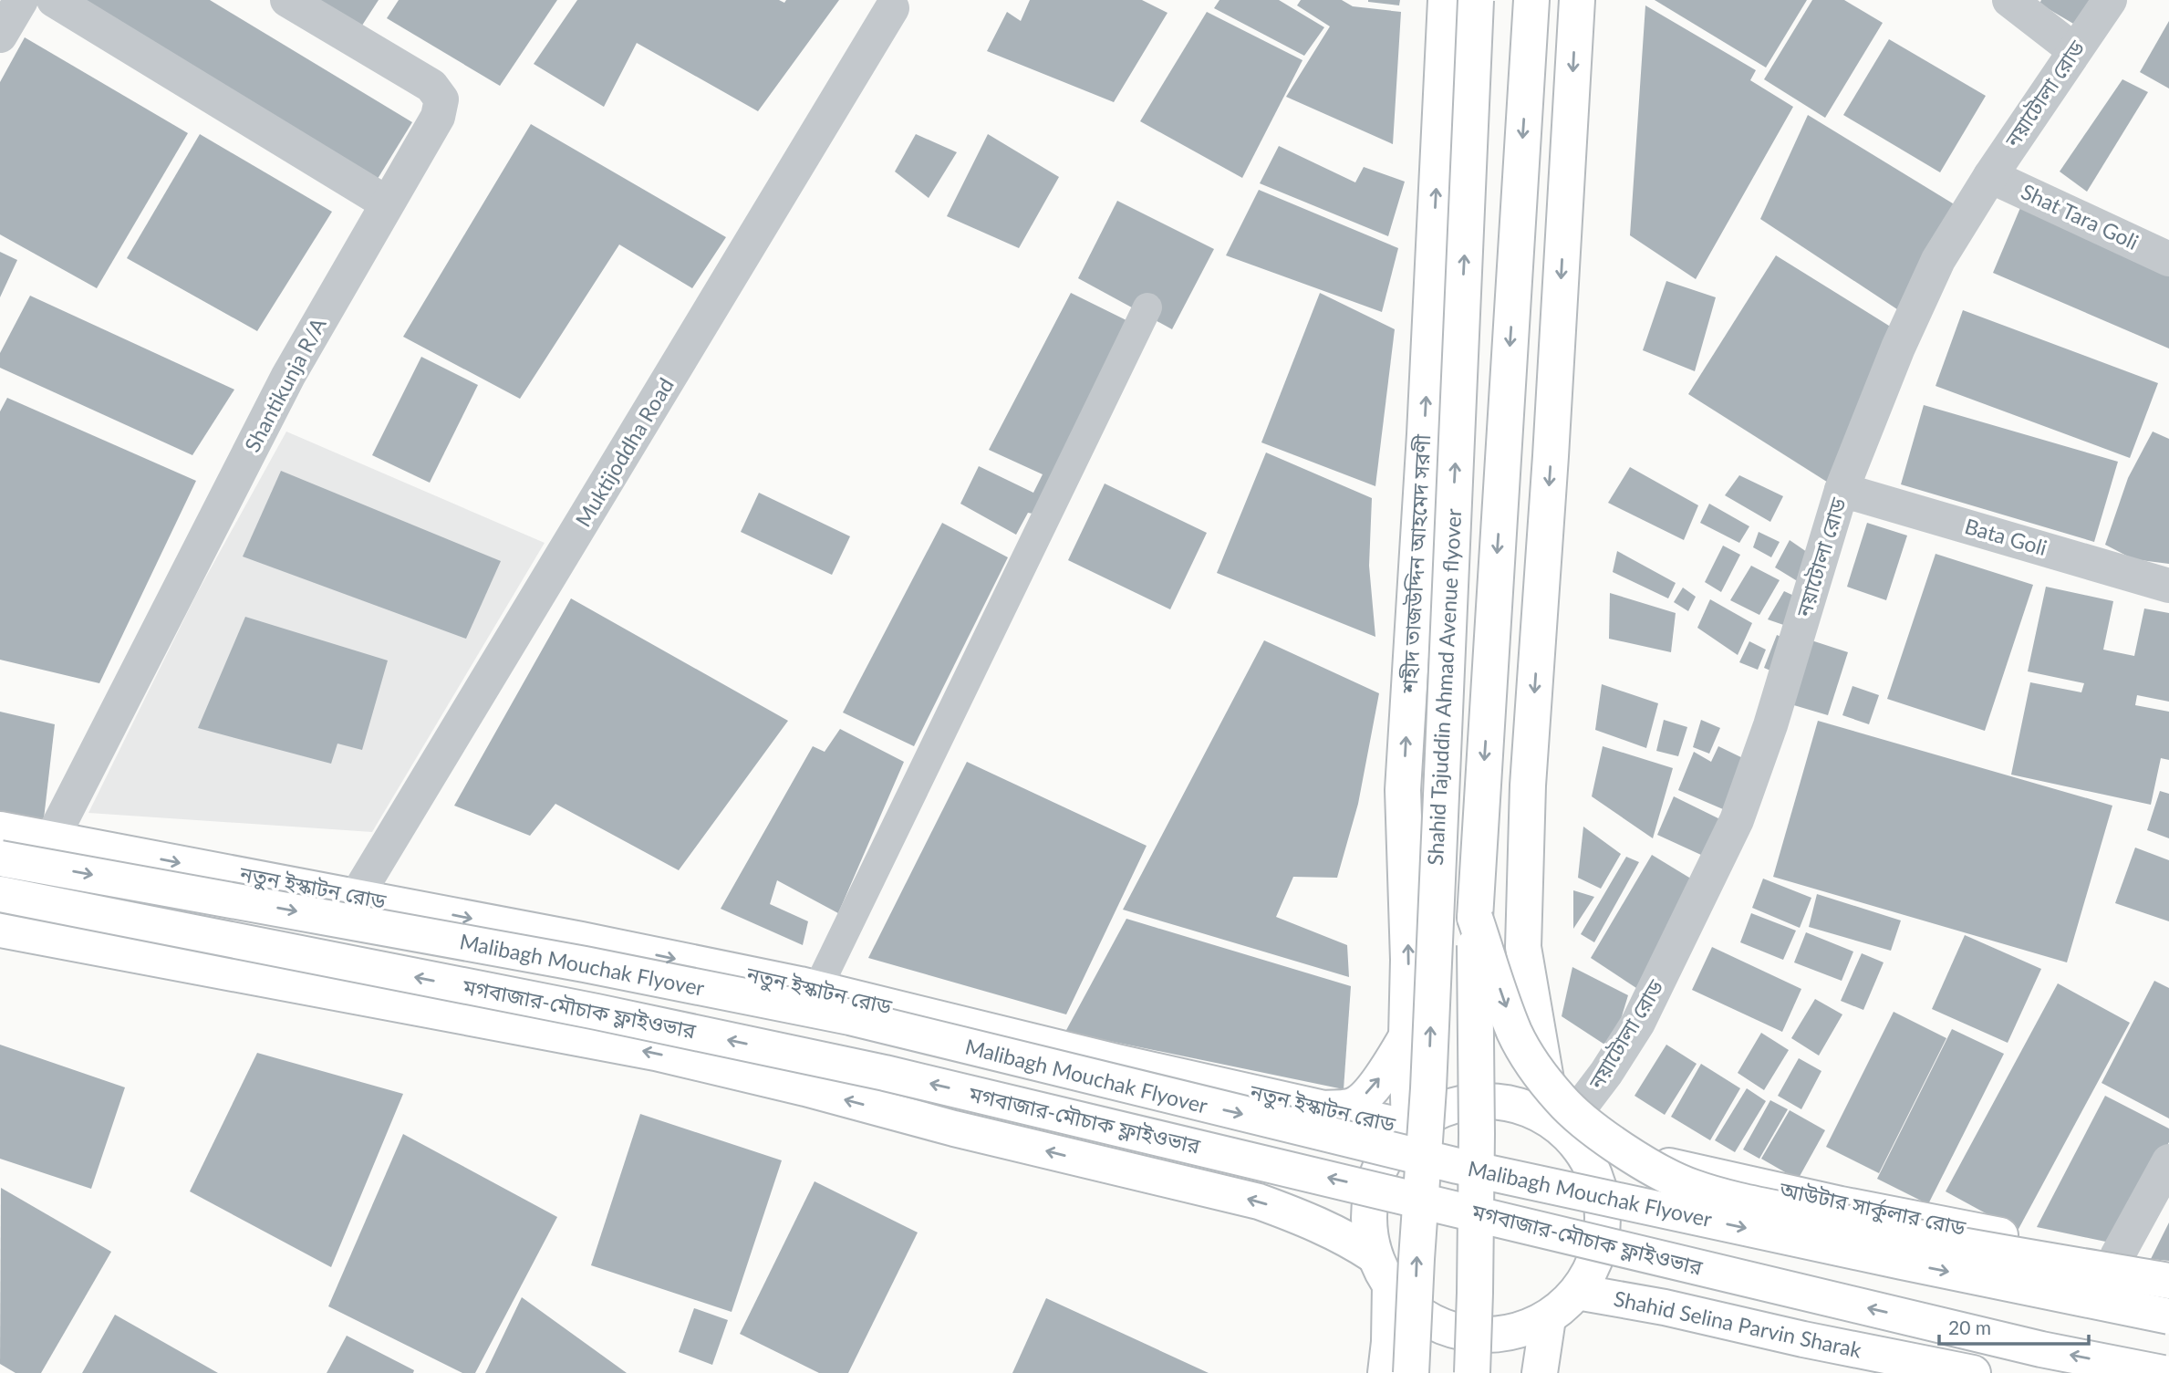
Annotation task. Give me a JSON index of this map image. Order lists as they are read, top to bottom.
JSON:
{
  "streets": {
    "main road": [
      "শহীদ তাজউদ্দিন আহমেদ সরণী",
      "Shahid Tajuddin Ahmad Avenue flyover",
      "নতুন ইস্কাটন রোড",
      "Malibagh Mouchak Flyover",
      "মগবাজার-মৌচাক ফ্লাইওভার",
      "আউটার সার্কুলার রোড",
      "Shahid Selina Parvin Sharak"
    ],
    "street": [
      "নয়াটোলা রোড",
      "Shat Tara Goli",
      "Shantikunja R/A",
      "Muktijoddha Road",
      "Bata Goli"
    ]
  },
  "crossings": [
    ["নয়াটোলা রোড", "Shat Tara Goli"],
    ["নয়াটোলা রোড", "Bata Goli"],
    ["নয়াটোলা রোড", "আউটার সার্কুলার রোড"],
    ["Shantikunja R/A", "নতুন ইস্কাটন রোড"],
    ["Muktijoddha Road", "নতুন ইস্কাটন রোড"],
    ["শহীদ তাজউদ্দিন আহমেদ সরণী", "নতুন ইস্কাটন রোড"],
    ["শহীদ তাজউদ্দিন আহমেদ সরণী", "আউটার সার্কুলার রোড"],
    ["নতুন ইস্কাটন রোড", "আউটার সার্কুলার রোড"]
  ],
  "scale_bar": "20 m"
}
